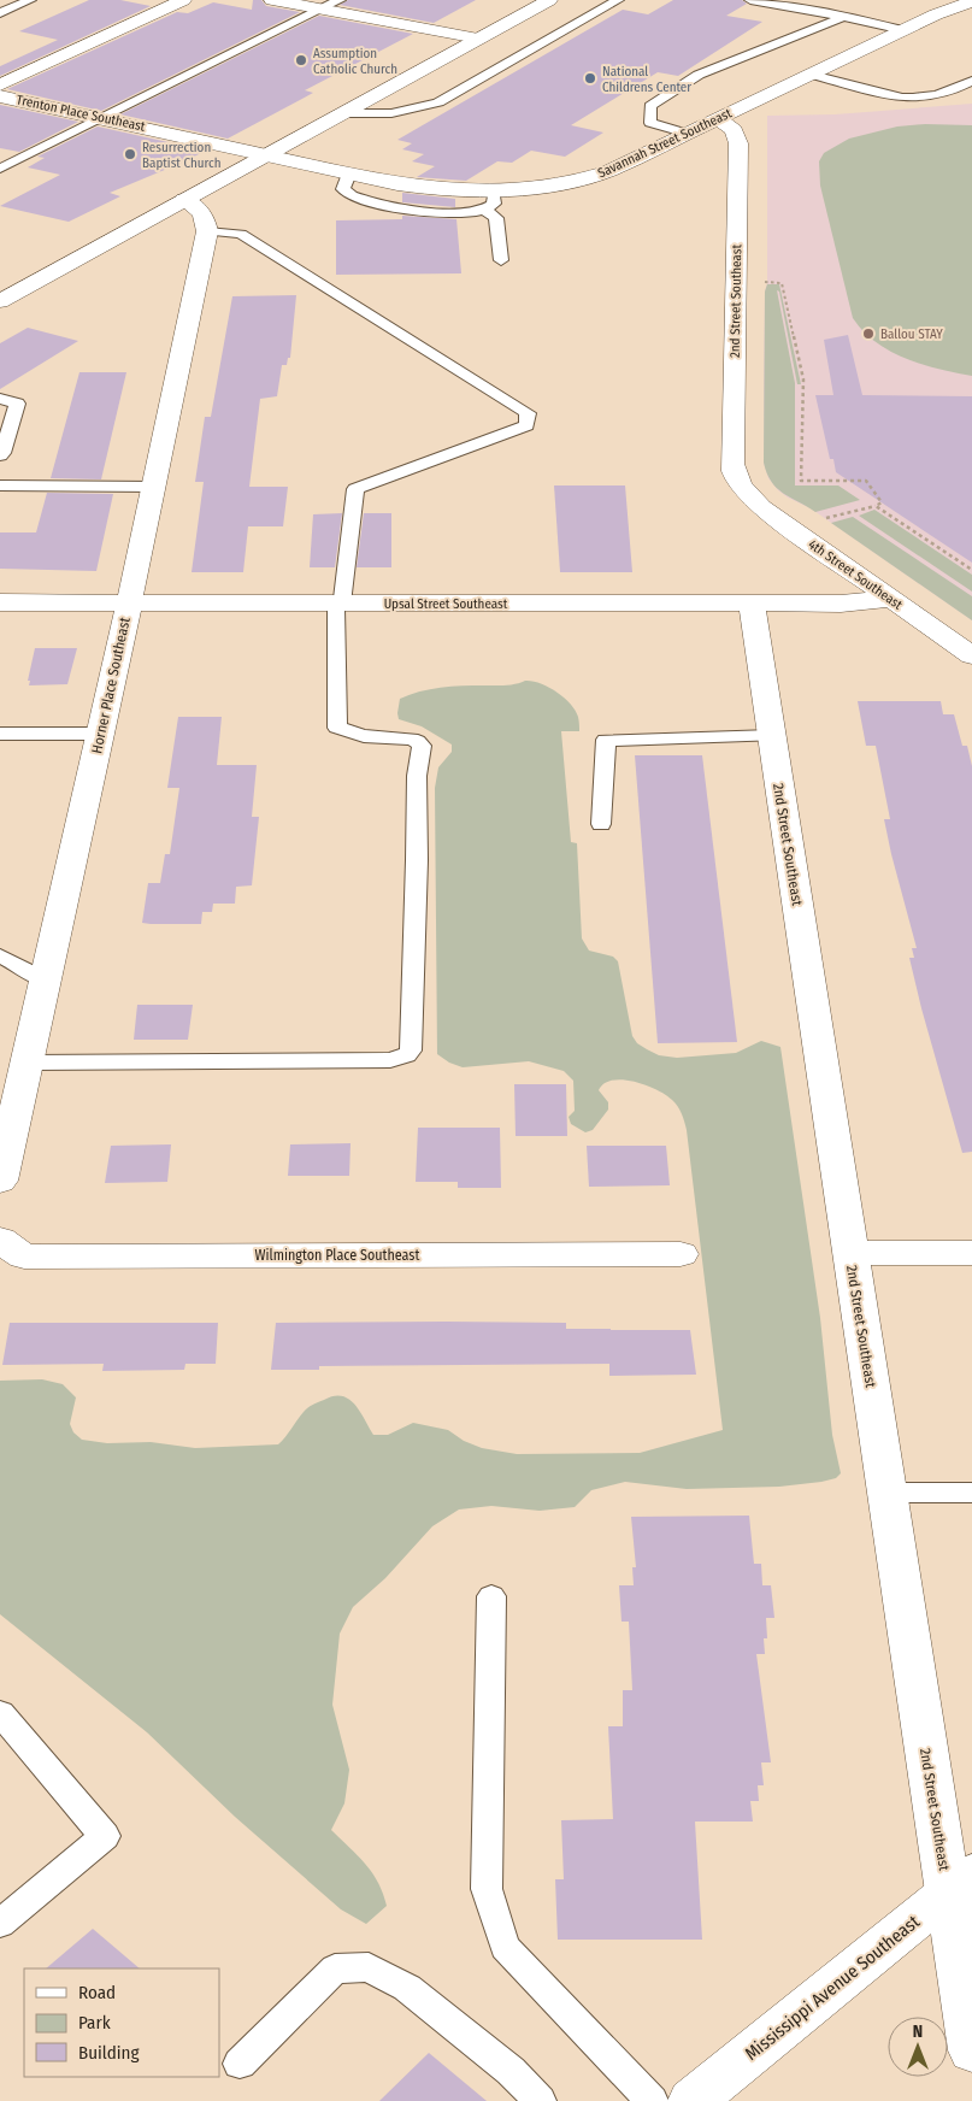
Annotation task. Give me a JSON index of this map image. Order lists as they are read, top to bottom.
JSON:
{
  "streets": {
    "street": [
      "Trenton Place Southeast",
      "Savannah Street Southeast",
      "2nd Street Southeast",
      "4th Street Southeast",
      "Upsal Street Southeast",
      "Horner Place Southeast",
      "Wilmington Place Southeast",
      "Mississippi Avenue Southeast"
    ]
  },
  "crossings": [
    ["Trenton Place Southeast", "Savannah Street Southeast"],
    ["Savannah Street Southeast", "2nd Street Southeast"],
    ["2nd Street Southeast", "4th Street Southeast"],
    ["2nd Street Southeast", "Upsal Street Southeast"],
    ["2nd Street Southeast", "Mississippi Avenue Southeast"],
    ["4th Street Southeast", "Upsal Street Southeast"],
    ["Upsal Street Southeast", "Horner Place Southeast"]
  ],
  "places": [
    "Assumption Catholic Church",
    "National Childrens Center",
    "Resurrection Baptist Church",
    "Ballou STAY"
  ],
  "legend": ["Road", "Park", "Building"],
  "north": "top"
}
